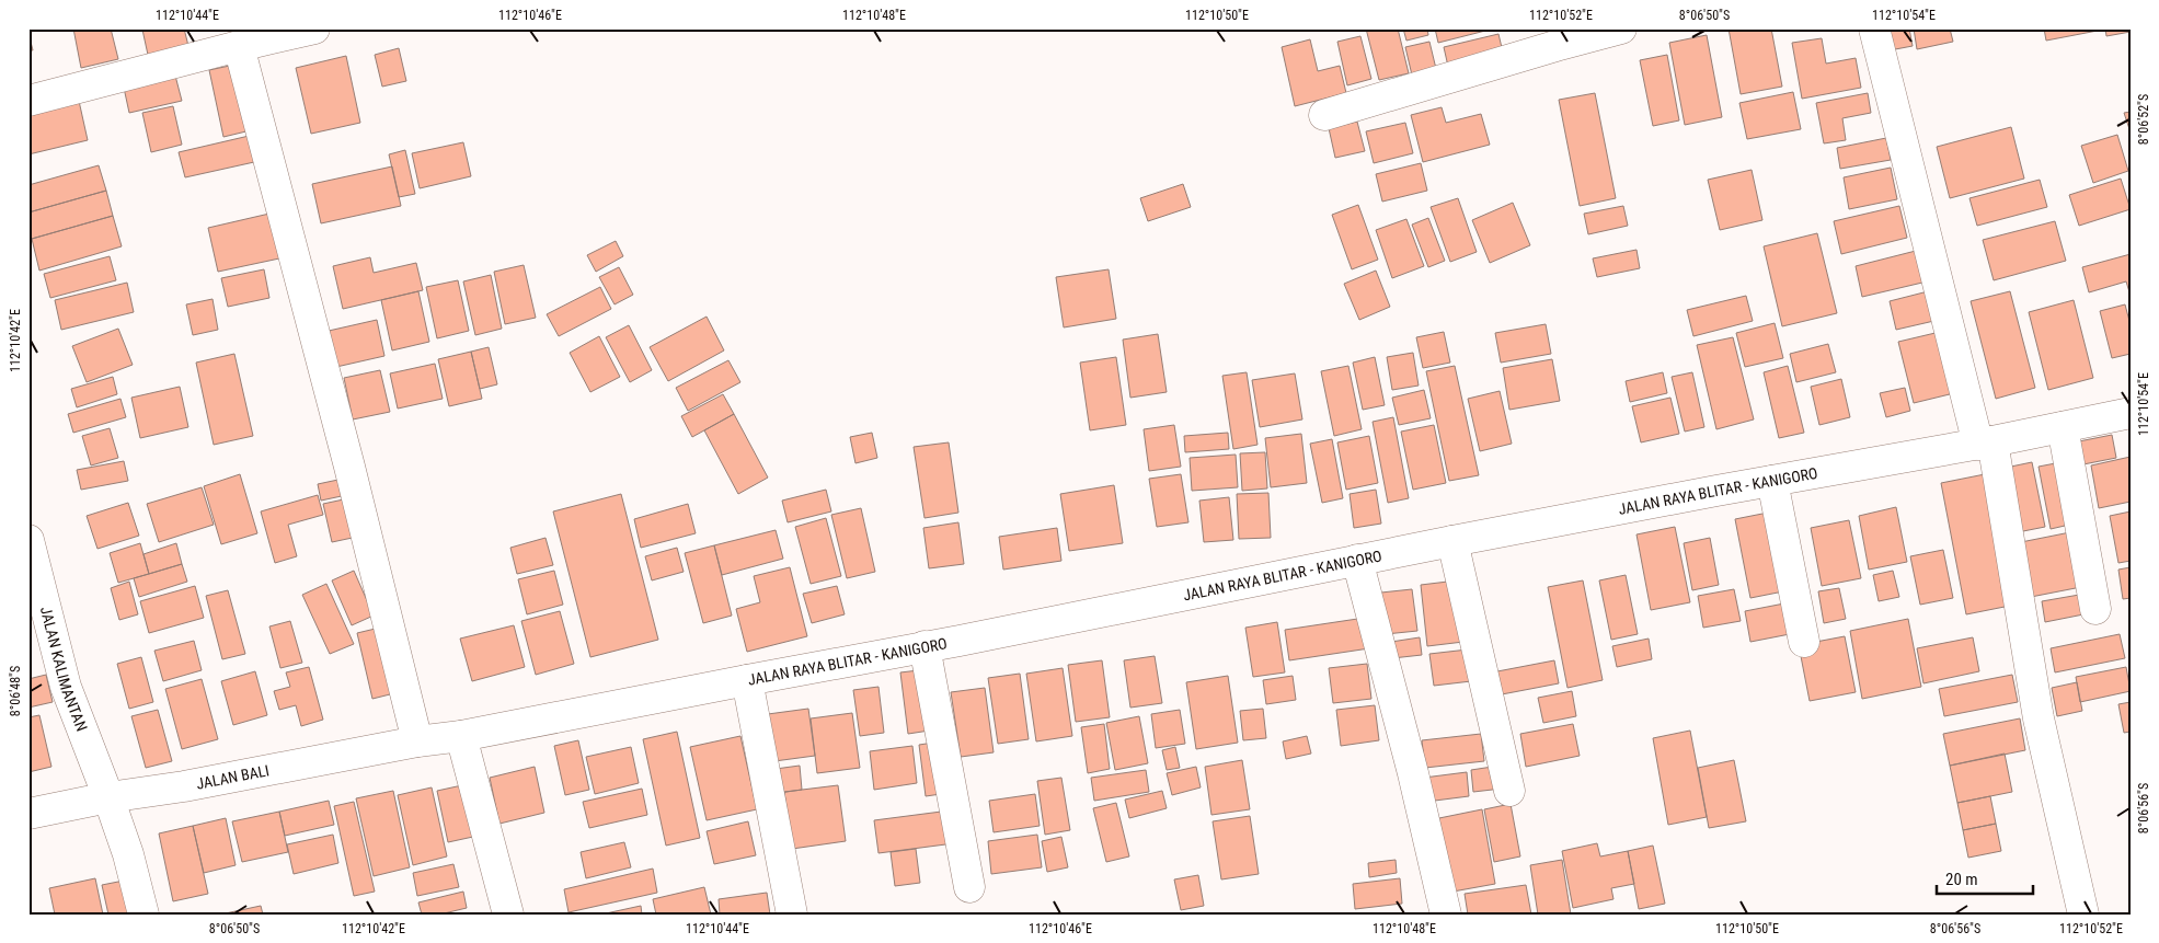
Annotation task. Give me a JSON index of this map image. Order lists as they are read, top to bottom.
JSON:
{
  "streets": {
    "main road": ["JALAN RAYA BLITAR - KANIGORO", "JALAN KALIMANTAN", "JALAN BALI"]
  },
  "crossings": [
    ["JALAN RAYA BLITAR - KANIGORO", "JALAN BALI"],
    ["JALAN KALIMANTAN", "JALAN BALI"]
  ],
  "scale_bar": "20 m",
  "coordinates": [
    "112°10'44\"E",
    "112°10'46\"E",
    "112°10'48\"E",
    "112°10'50\"E",
    "112°10'52\"E",
    "8°06'50\"S",
    "112°10'54\"E",
    "8°06'52\"S",
    "112°10'42\"E",
    "8°06'48\"S",
    "8°06'56\"S"
  ]
}
